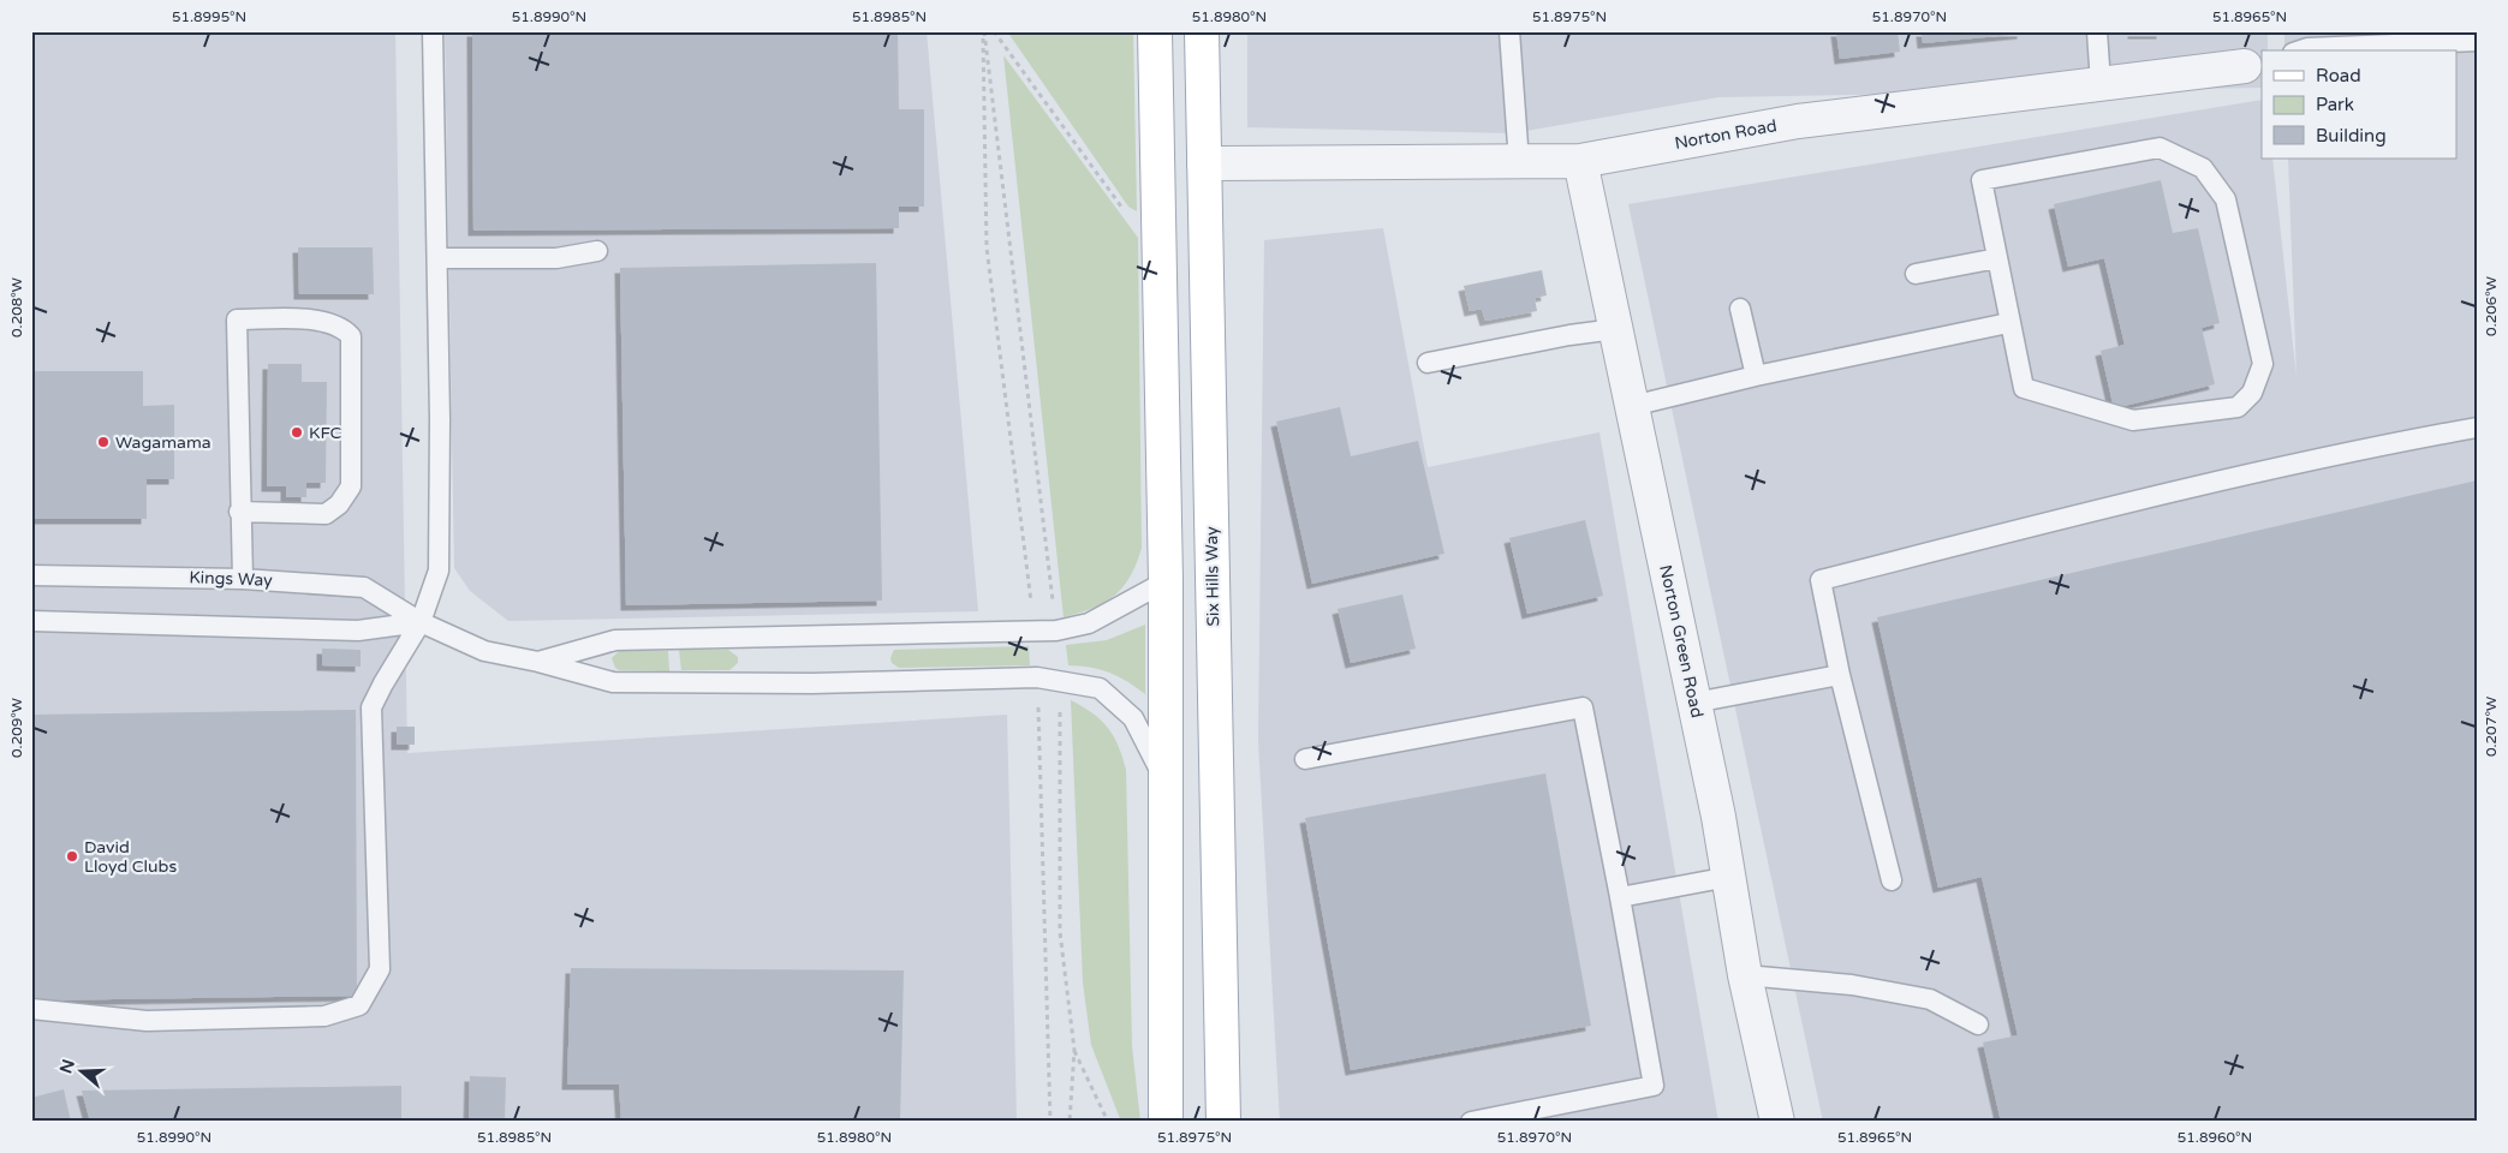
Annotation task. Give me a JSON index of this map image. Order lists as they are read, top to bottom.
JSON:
{
  "streets": {
    "main road": ["Six Hills Way"],
    "street": ["Norton Road", "Norton Green Road"],
    "lane": ["Kings Way"]
  },
  "crossings": [
    ["Norton Road", "Six Hills Way"],
    ["Norton Road", "Norton Green Road"]
  ],
  "places": ["KFC", "Wagamama", "David Lloyd Clubs"],
  "legend": ["Road", "Park", "Building"],
  "north": "left",
  "coordinates": [
    "51.8995°N",
    "51.8990°N",
    "51.8985°N",
    "51.8980°N",
    "51.8975°N",
    "51.8970°N",
    "51.8965°N",
    "0.206°W",
    "0.208°W",
    "0.207°W",
    "0.209°W",
    "51.8960°N"
  ]
}
